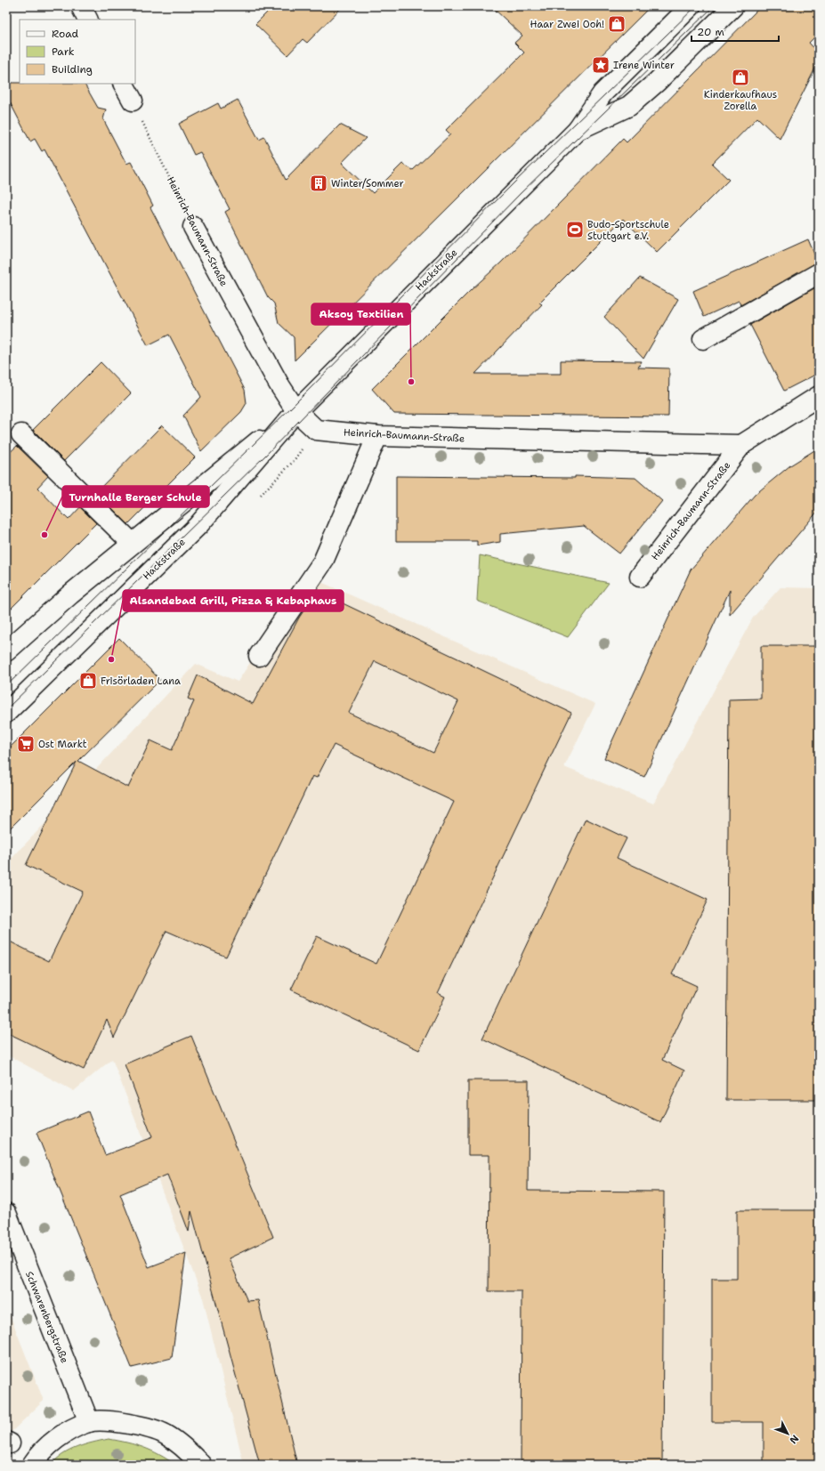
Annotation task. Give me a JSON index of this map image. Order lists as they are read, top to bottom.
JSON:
{
  "streets": {
    "main road": ["Heinrich-Baumann-Straße", "Hackstraße", "Schwarenbergstraße"]
  },
  "crossings": [
    ["Heinrich-Baumann-Straße", "Hackstraße"]
  ],
  "places": {
    "shop": ["Haar Zwei Ooh!", "Kinderkaufhaus Zorella", "Frisörladen Lana"],
    "place": ["Irene Winter"],
    "building": ["Winter/Sommer"],
    "sports": ["Budo-Sportschule Stuttgart e.V."],
    "other": ["Aksoy Textilien", "Turnhalle Berger Schule", "Alsandebad Grill, Pizza & Kebaphaus"],
    "supermarket": ["Ost Markt"]
  },
  "legend": ["Road", "Park", "Building"],
  "scale_bar": "20 m",
  "north": "bottom right"
}
